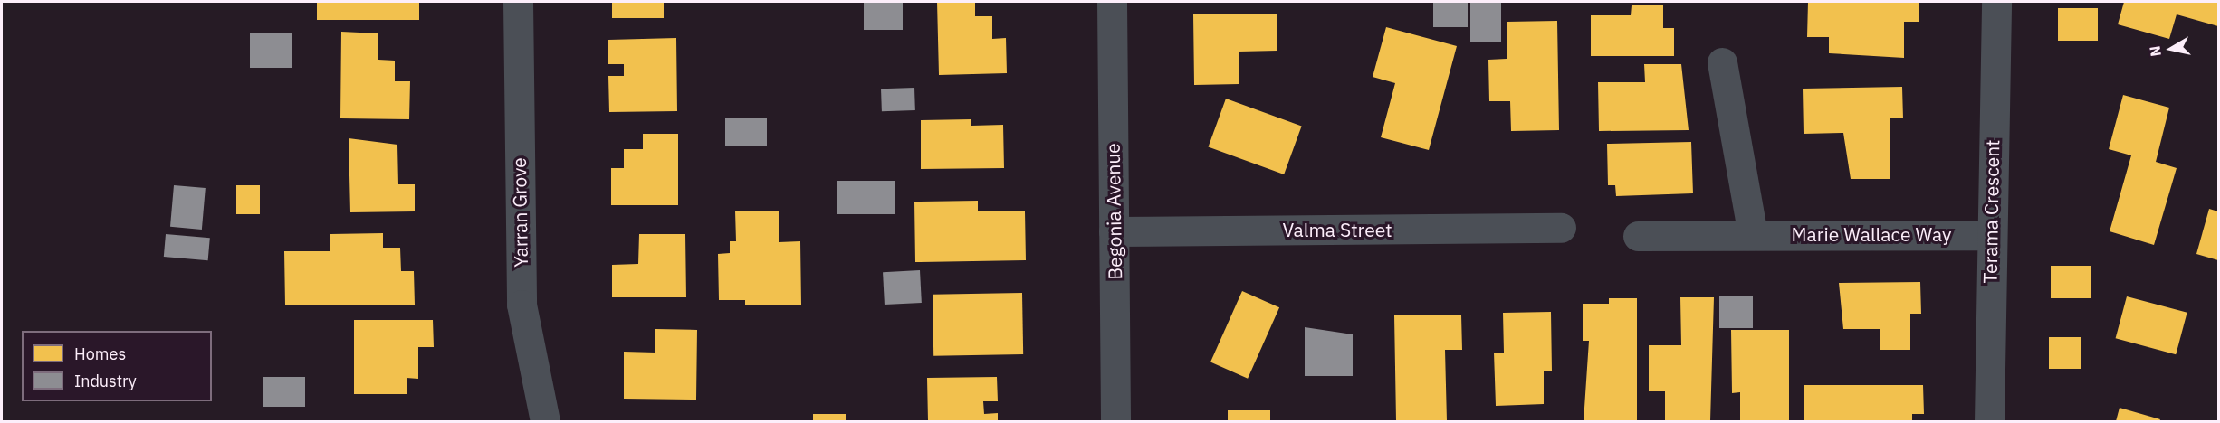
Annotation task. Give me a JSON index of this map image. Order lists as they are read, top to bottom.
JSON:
{
  "streets": {
    "street": [
      "Begonia Avenue",
      "Terama Crescent",
      "Yarran Grove",
      "Valma Street",
      "Marie Wallace Way"
    ]
  },
  "crossings": [
    ["Begonia Avenue", "Valma Street"],
    ["Terama Crescent", "Marie Wallace Way"]
  ],
  "legend": ["Homes", "Industry"],
  "north": "left"
}
